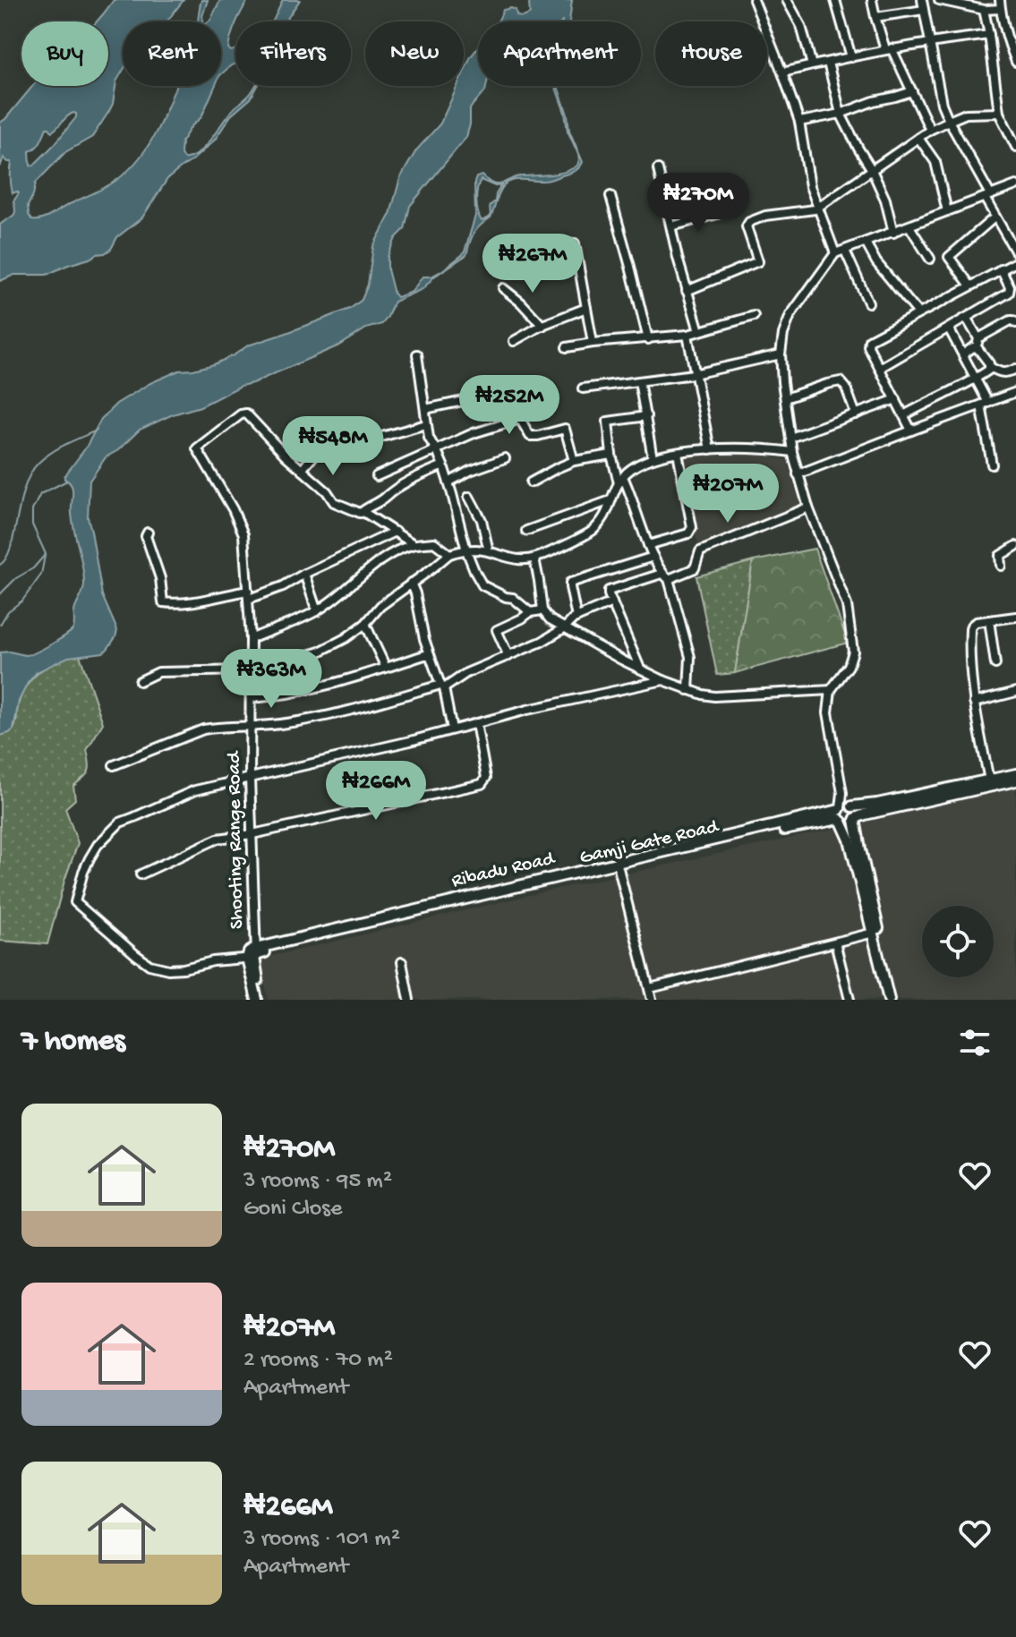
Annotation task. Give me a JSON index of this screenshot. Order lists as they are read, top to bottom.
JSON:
{
  "streets": {
    "main road": ["Gamji Gate Road", "Ribadu Road"],
    "street": ["Shooting Range Road"]
  },
  "crossings": [
    ["Shooting Range Road", "Gamji Gate Road"],
    ["Gamji Gate Road", "Ribadu Road"]
  ],
  "page": {
    "chip": [
      "Buy",
      "Rent",
      "Filters",
      "New",
      "Apartment",
      "House"
    ],
    "price": [
      "₦270M",
      "₦267M",
      "₦252M",
      "₦548M",
      "₦207M",
      "₦363M",
      "₦266M"
    ],
    "heading": "7 homes",
    "list": [
      {
        "name": "₦270M",
        "note": "3 rooms · 95 m² · Goni Close"
      },
      {
        "name": "₦207M",
        "note": "2 rooms · 70 m² · Apartment"
      },
      {
        "name": "₦266M",
        "note": "3 rooms · 101 m² · Apartment"
      }
    ]
  }
}
